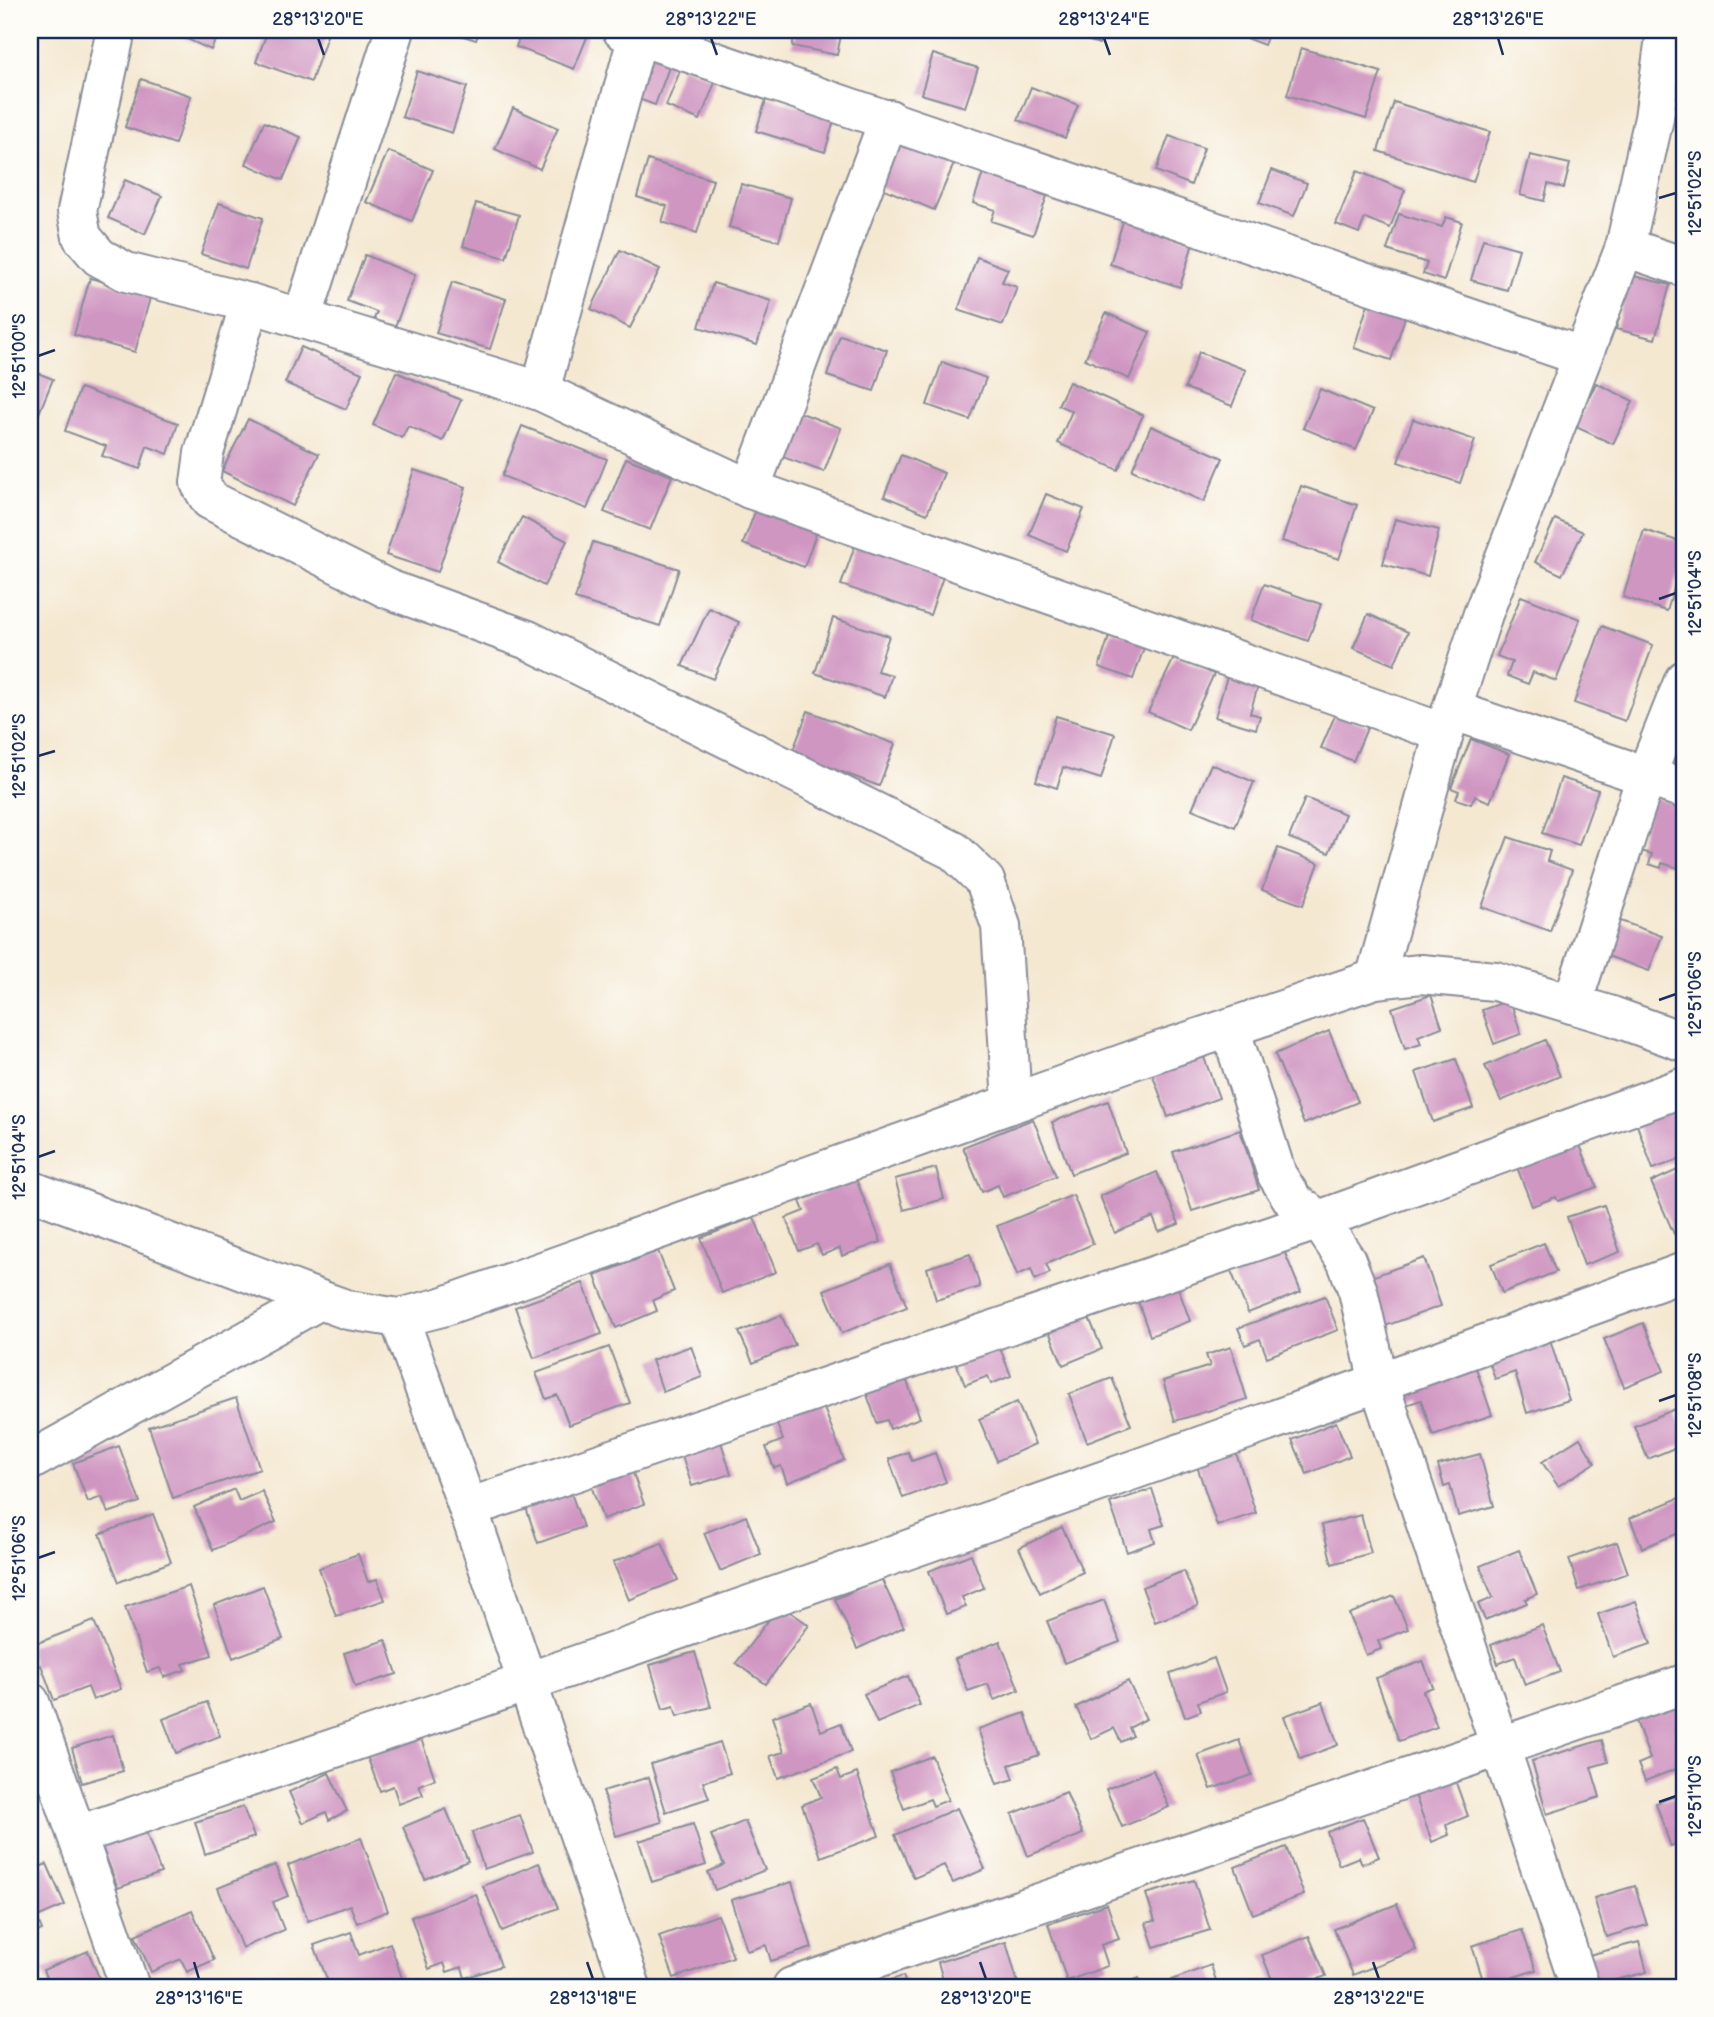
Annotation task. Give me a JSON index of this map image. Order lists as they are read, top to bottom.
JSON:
{
  "coordinates": [
    "28°13'20\"E",
    "28°13'22\"E",
    "28°13'24\"E",
    "28°13'26\"E",
    "12°51'02\"S",
    "12°51'00\"S",
    "12°51'04\"S",
    "12°51'06\"S",
    "12°51'08\"S",
    "12°51'10\"S",
    "28°13'16\"E",
    "28°13'18\"E"
  ]
}
